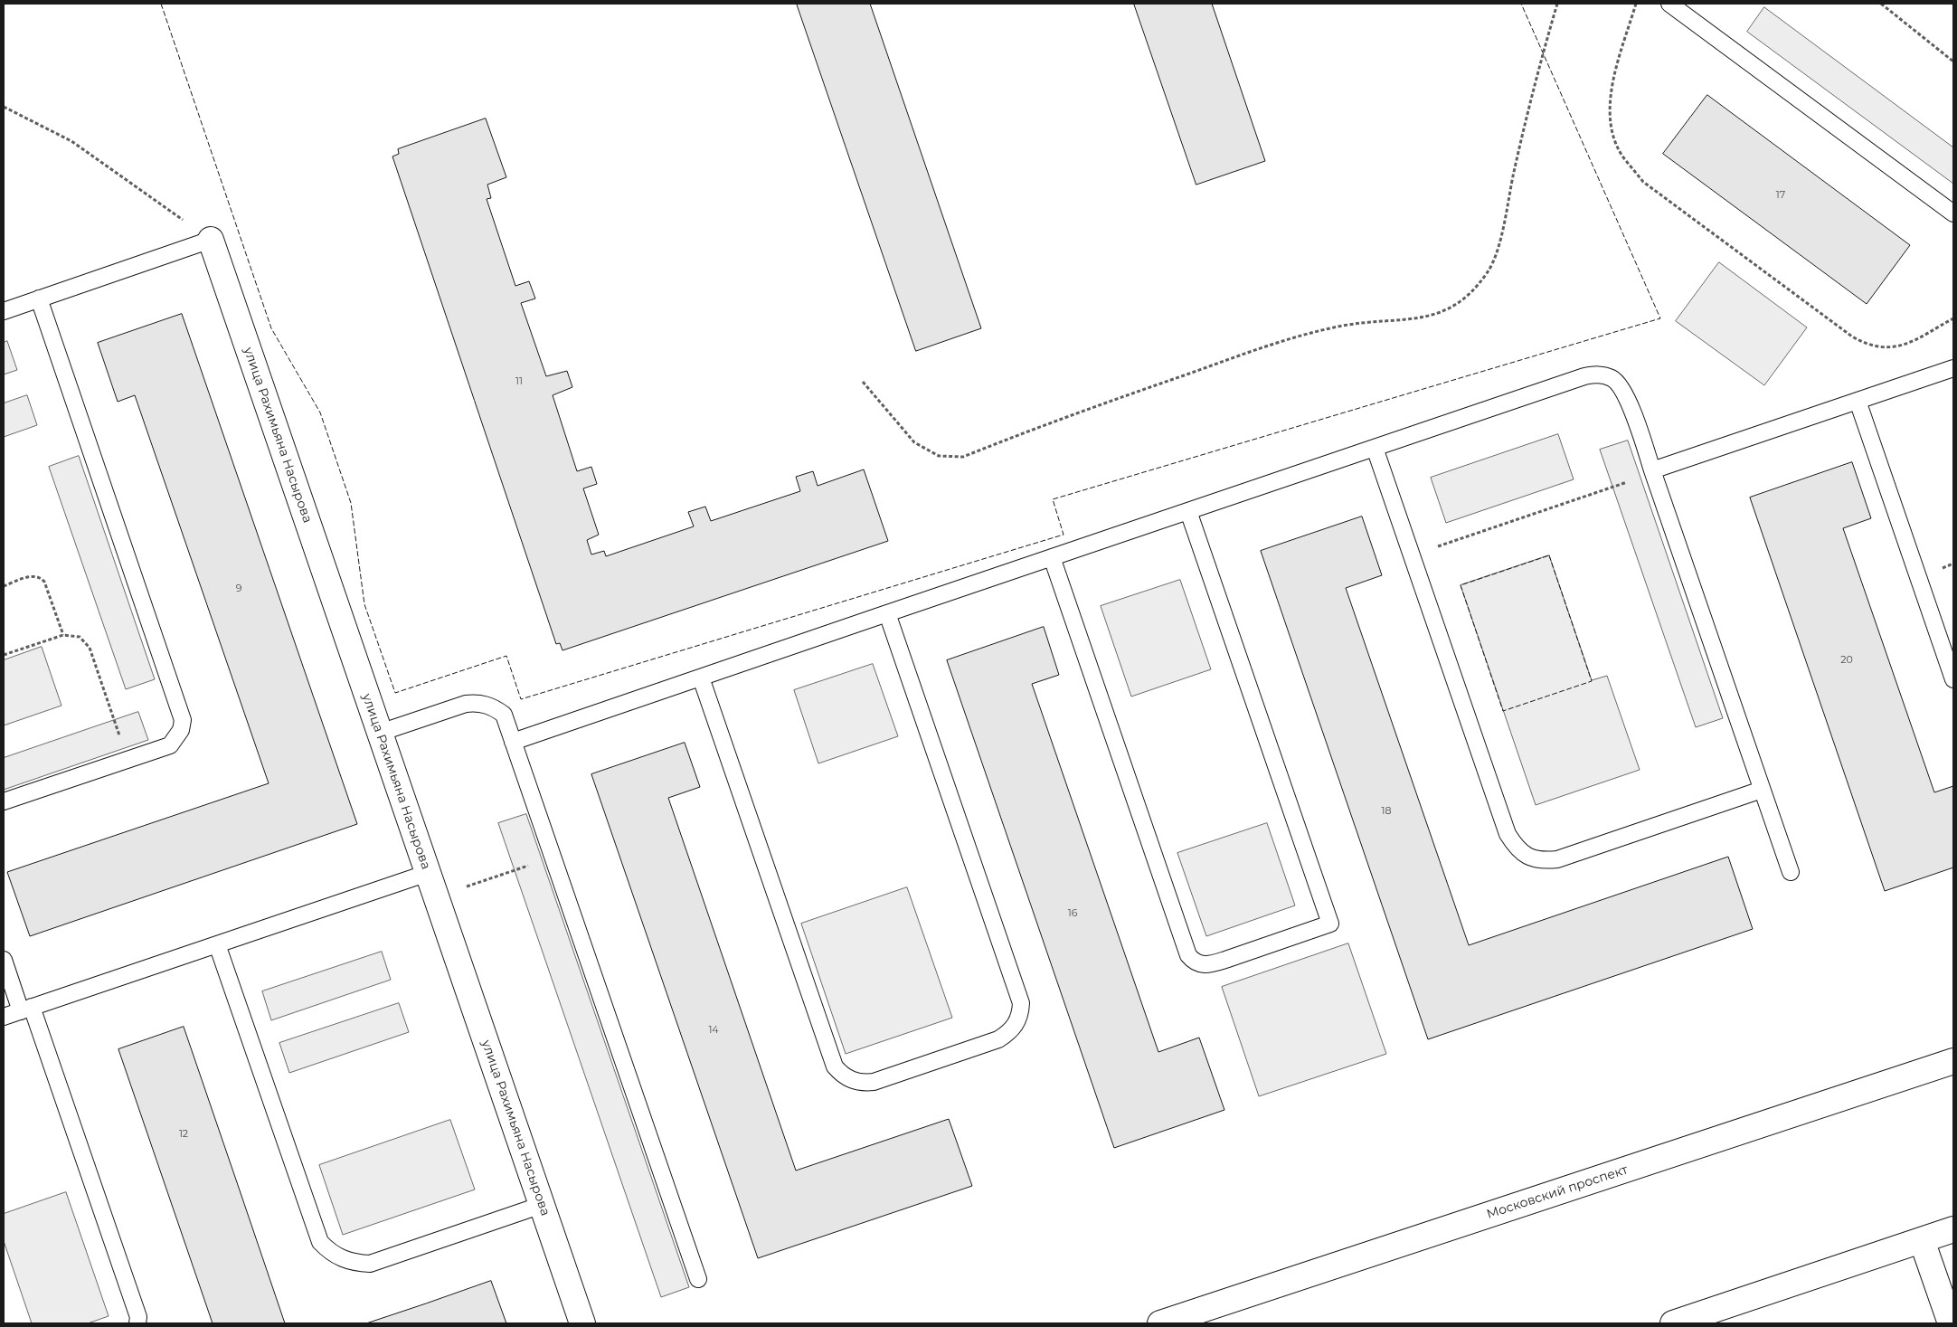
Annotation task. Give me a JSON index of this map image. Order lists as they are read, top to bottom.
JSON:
{
  "streets": {
    "street": ["улица Рахимьяна Насырова", "Московский проспект"]
  },
  "house_numbers": [
    "17",
    "11",
    "9",
    "20",
    "18",
    "16",
    "14",
    "12"
  ]
}
